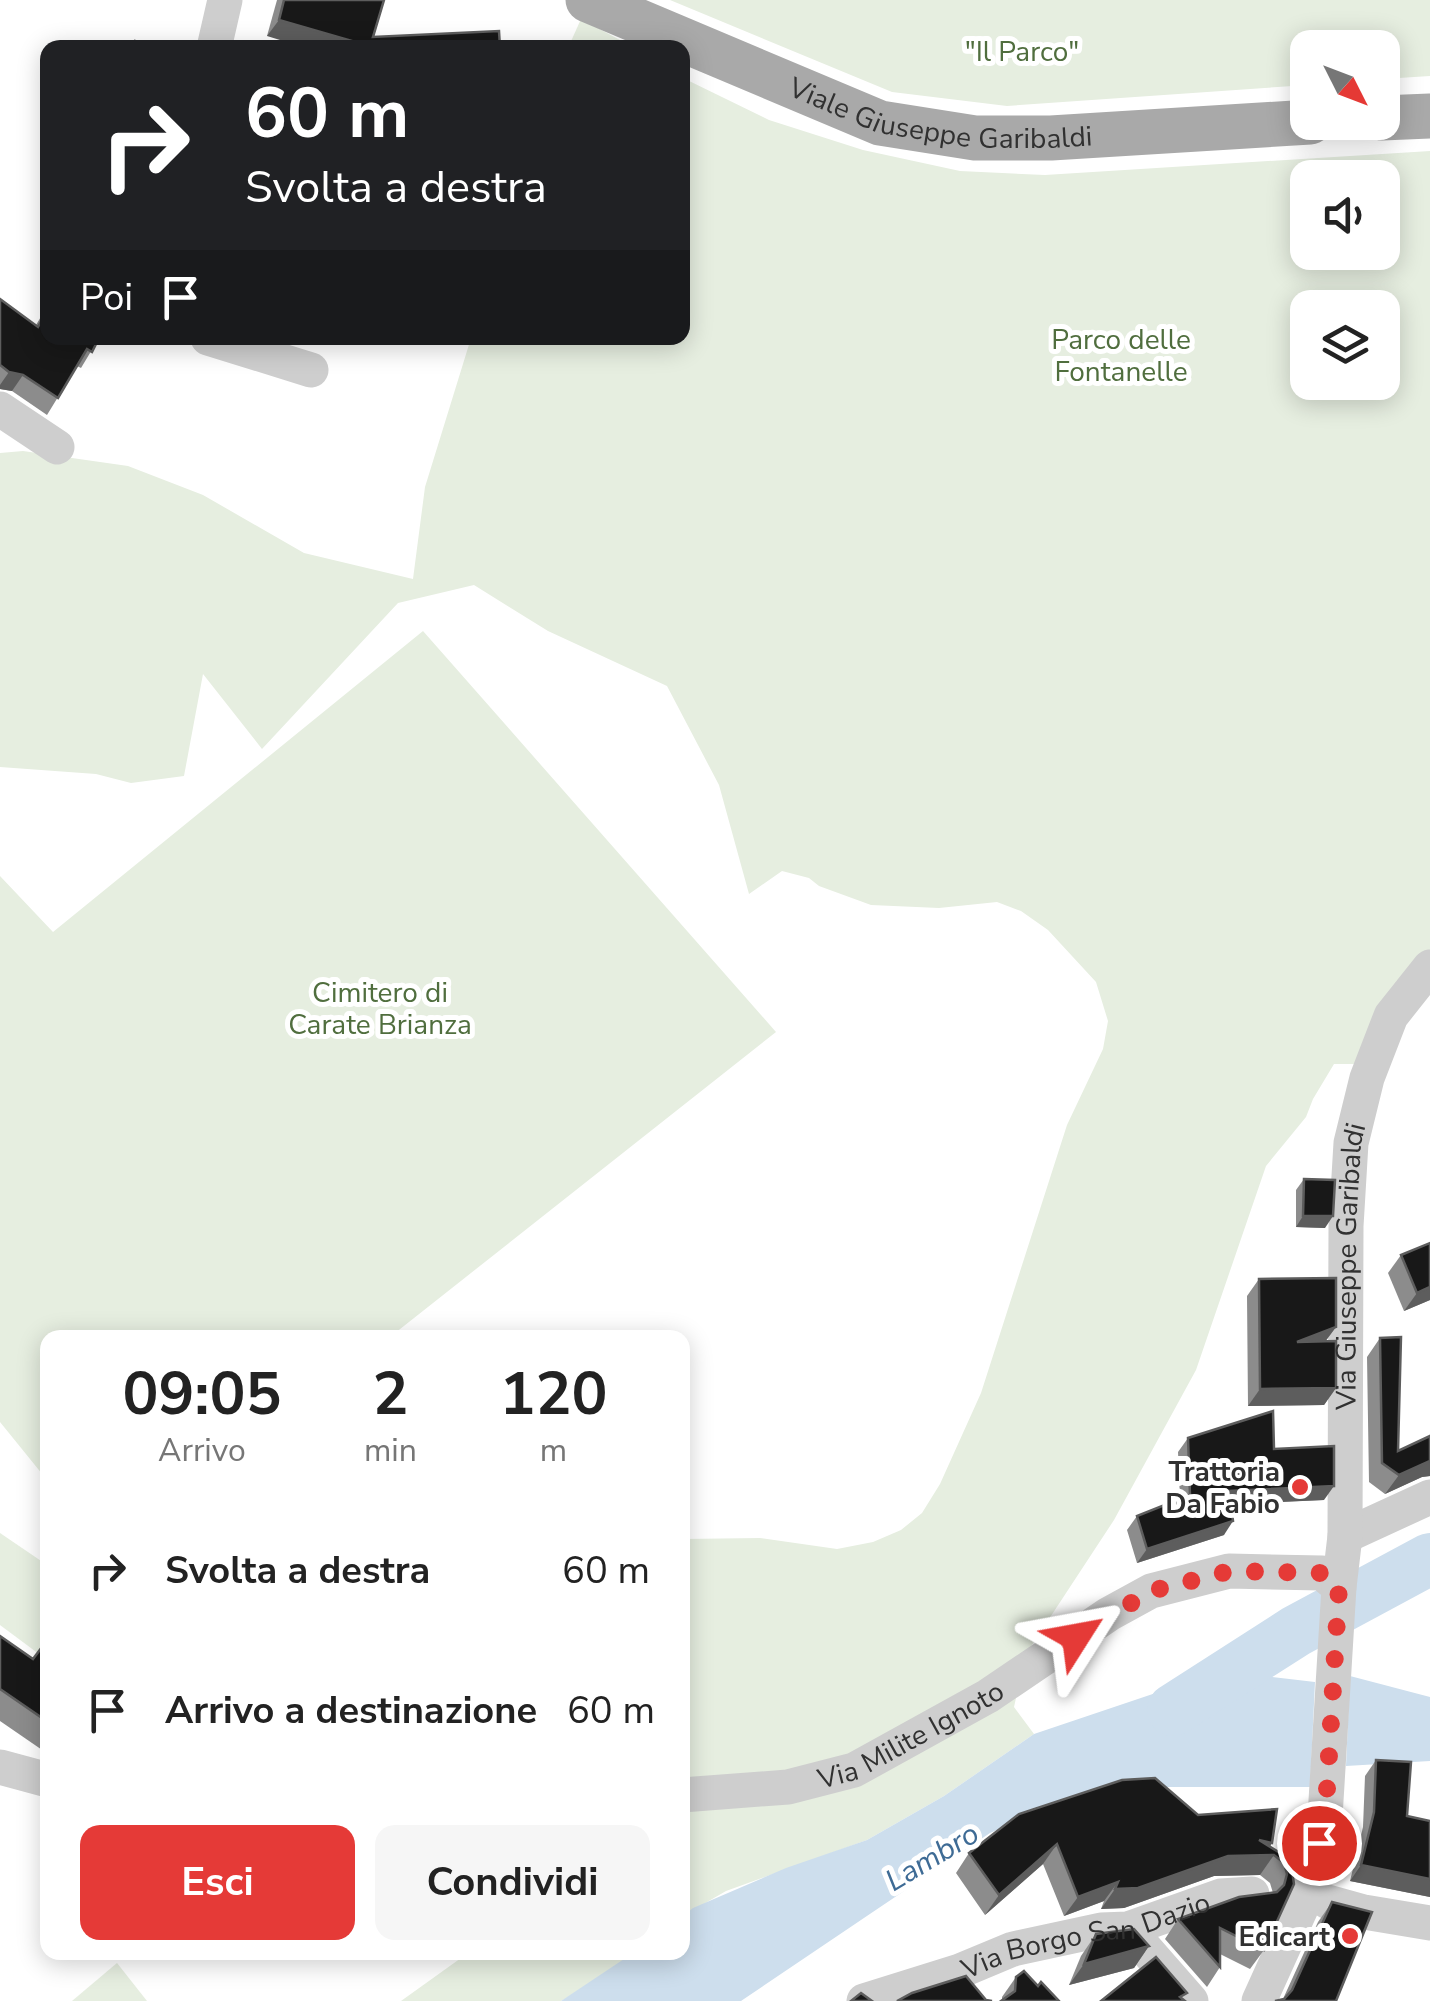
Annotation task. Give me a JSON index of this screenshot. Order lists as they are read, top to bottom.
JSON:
{
  "streets": {
    "main road": ["Viale Giuseppe Garibaldi"],
    "street": ["Via Giuseppe Garibaldi", "Via Milite Ignoto", "Via Borgo San Dazio"]
  },
  "crossings": [
    ["Via Giuseppe Garibaldi", "Via Milite Ignoto"]
  ],
  "water": ["Lambro"],
  "parks": ["\"Il Parco\"", "Parco delle Fontanelle", "Cimitero di Carate Brianza"],
  "places": ["Trattoria Da Fabio", "Edicart"],
  "north": "bottom right",
  "page": {
    "turn": ["60 m", "Svolta a destra"],
    "then": "Poi",
    "eta": [
      "09:05",
      "Arrivo",
      "2",
      "min",
      "120",
      "m"
    ],
    "list": [
      {
        "name": "Svolta a destra",
        "value": "60 m"
      },
      {
        "name": "Arrivo a destinazione",
        "value": "60 m"
      }
    ],
    "buttons": ["Esci", "Condividi"]
  }
}
